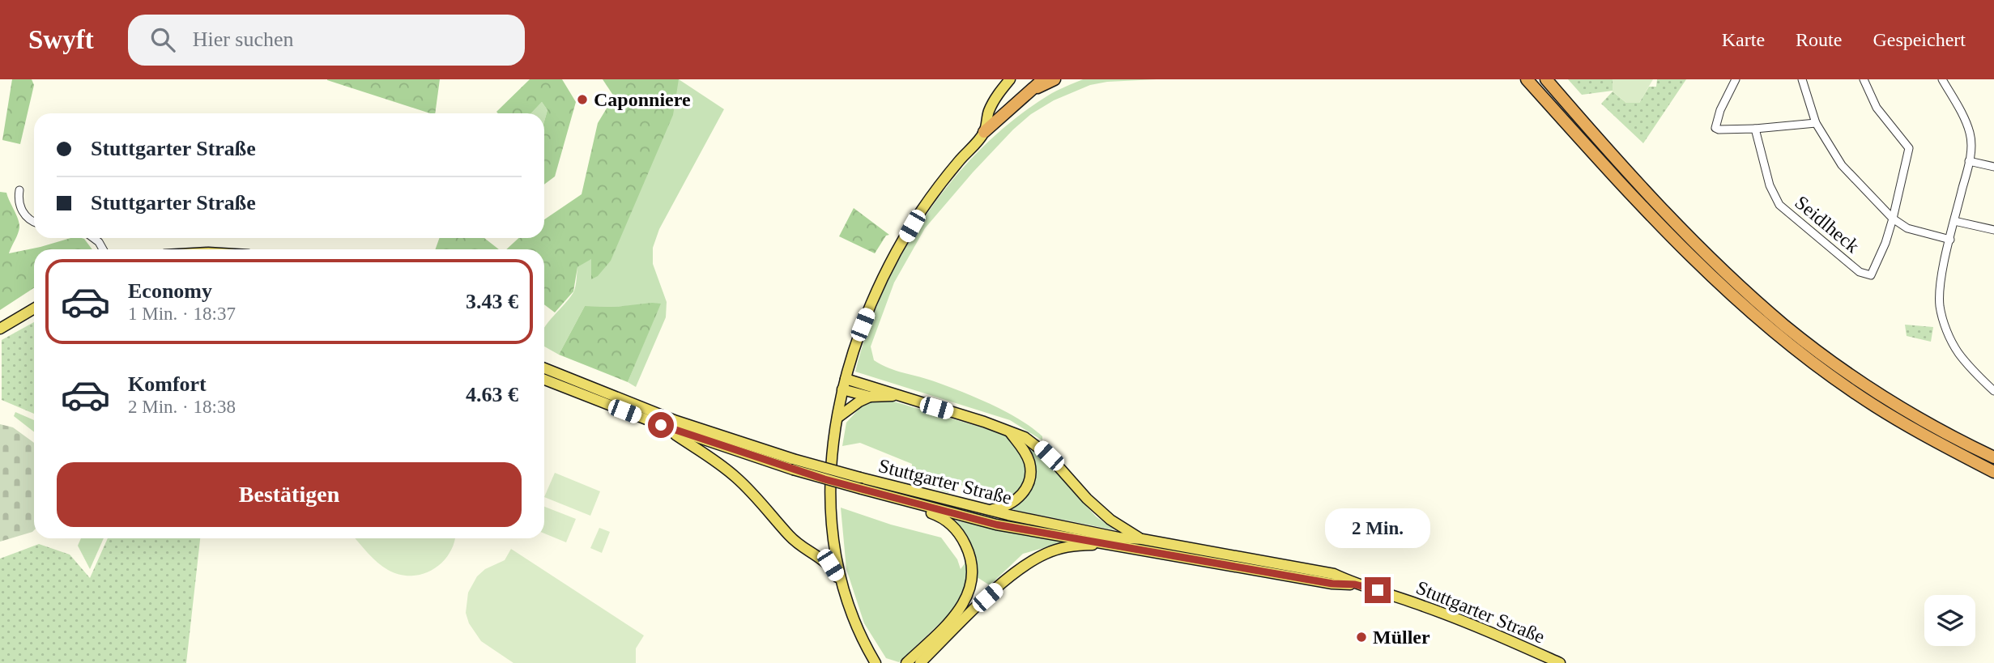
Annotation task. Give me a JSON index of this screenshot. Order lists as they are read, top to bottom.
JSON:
{
  "streets": {
    "main road": ["Stuttgarter Straße"],
    "street": ["Seidlheck"]
  },
  "places": ["Caponniere", "Müller"],
  "page": {
    "header": "Swyft",
    "search": "Hier suchen",
    "nav": ["Karte", "Route", "Gespeichert"],
    "banner": ["Stuttgarter Straße", "Stuttgarter Straße"],
    "list": [
      {
        "name": "Economy",
        "note": "1 Min. · 18:37",
        "value": "3.43 €"
      },
      {
        "name": "Komfort",
        "note": "2 Min. · 18:38",
        "value": "4.63 €"
      }
    ],
    "buttons": "Bestätigen",
    "bubble": "2 Min."
  }
}
